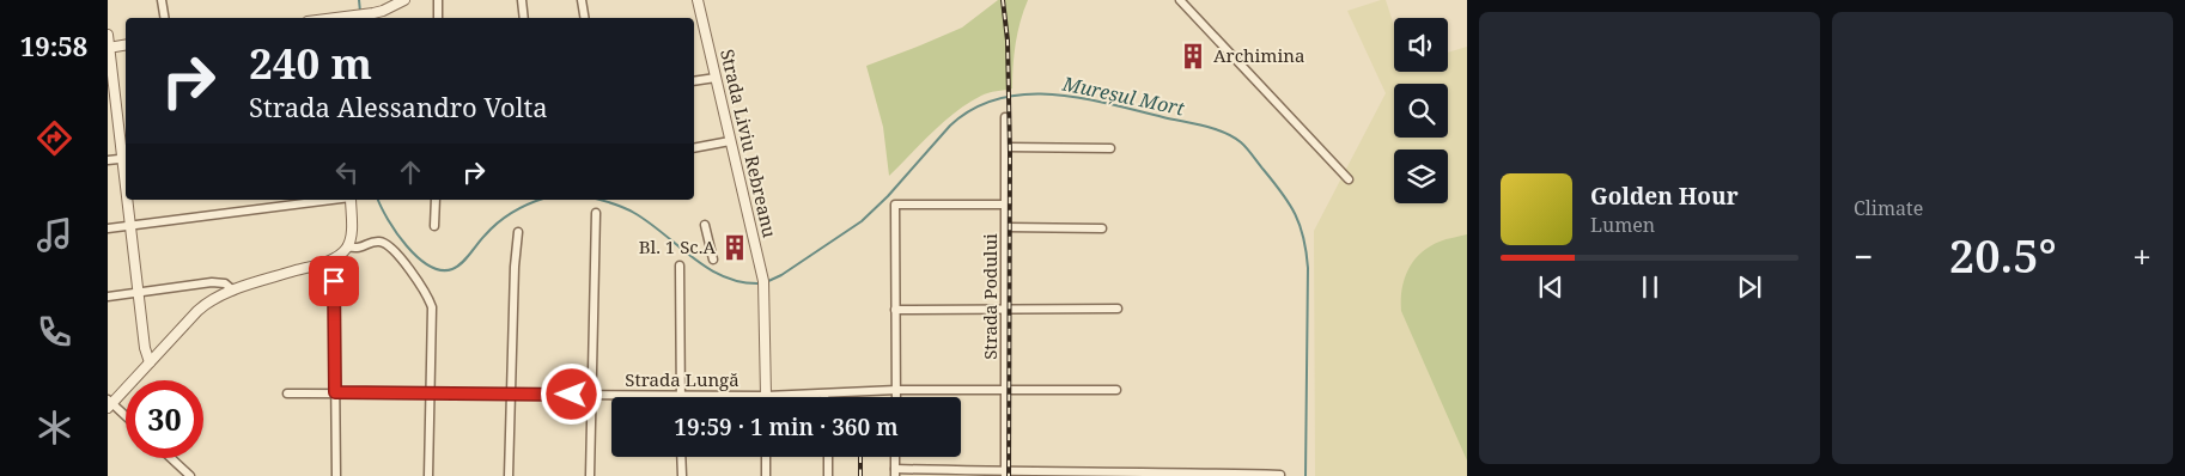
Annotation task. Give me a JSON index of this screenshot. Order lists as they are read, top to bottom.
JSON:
{
  "streets": {
    "street": ["Strada Liviu Rebreanu", "Strada Podului", "Strada Lungă"]
  },
  "crossings": [
    ["Strada Liviu Rebreanu", "Strada Lungă"],
    ["Strada Podului", "Strada Lungă"]
  ],
  "water": ["Mureșul Mort"],
  "places": {
    "building": ["Archimina", "Bl. 1 Sc.A"]
  },
  "page": {
    "tabs": "19:58",
    "tile": "Climate",
    "turn": ["240 m", "Strada Alessandro Volta"],
    "song": ["Golden Hour", "Lumen"],
    "heat": ["−", "20.5°", "+"],
    "limit": "30",
    "trip": "19:59 · 1 min · 360 m"
  }
}
